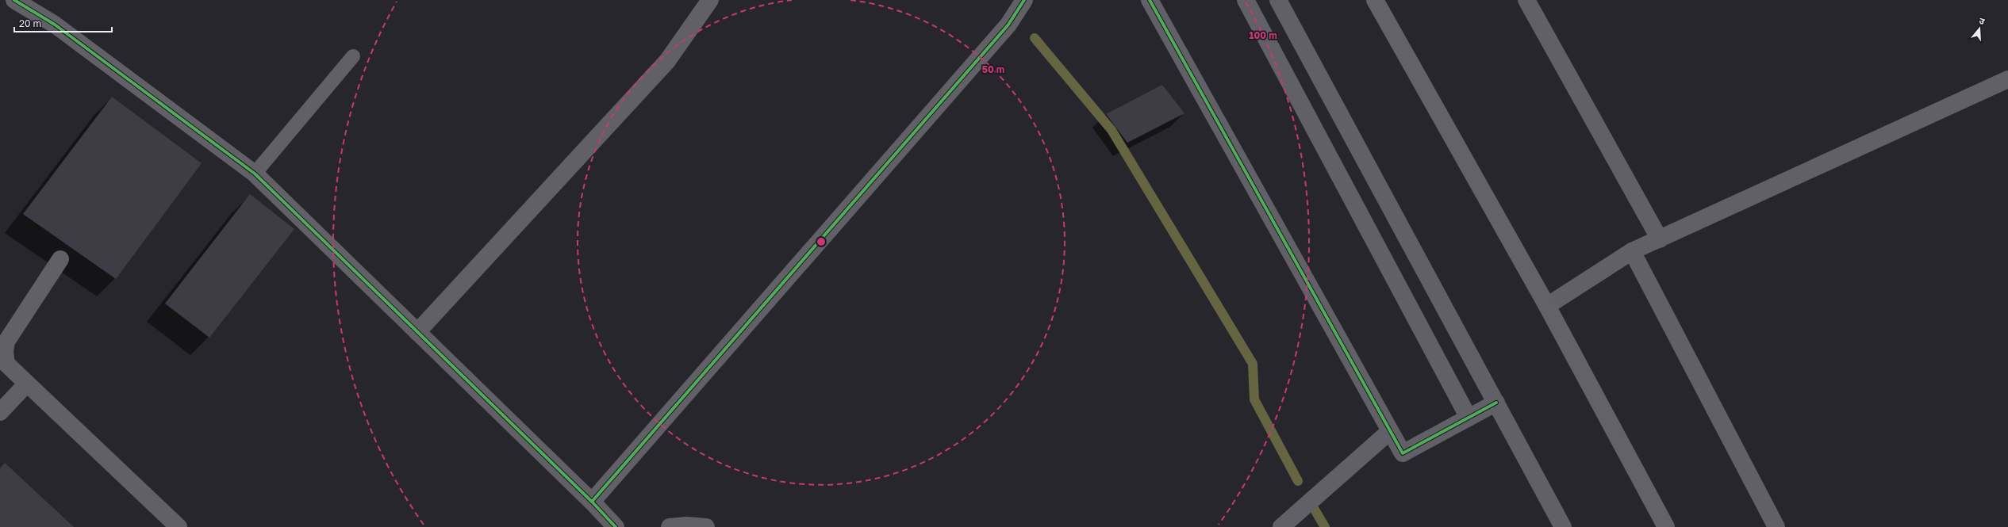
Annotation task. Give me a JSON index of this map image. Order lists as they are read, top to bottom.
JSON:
{
  "scale_bar": "20 m",
  "north": "top",
  "rings": ["100 m", "50 m"]
}
